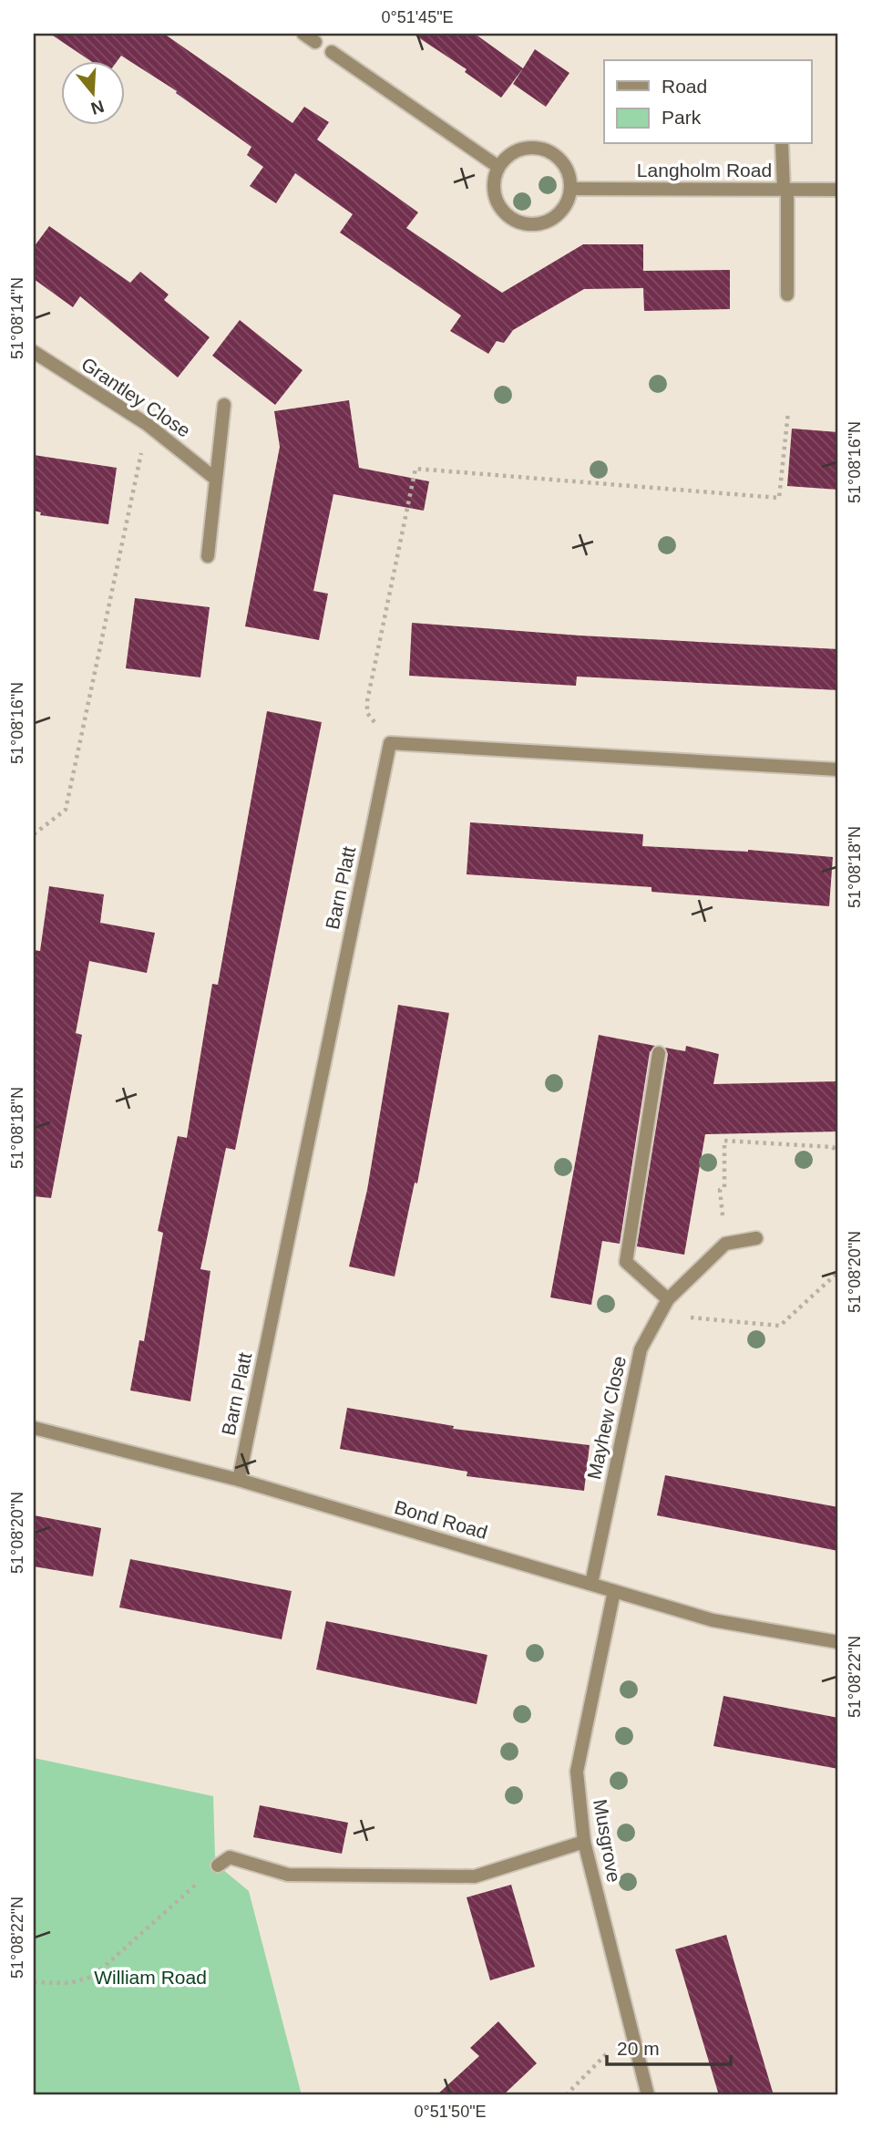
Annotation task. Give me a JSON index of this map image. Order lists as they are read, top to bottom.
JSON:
{
  "streets": {
    "street": [
      "Langholm Road",
      "Grantley Close",
      "Barn Platt",
      "Mayhew Close",
      "Bond Road",
      "Musgrove"
    ]
  },
  "crossings": [
    ["Barn Platt", "Bond Road"],
    ["Mayhew Close", "Bond Road"],
    ["Bond Road", "Musgrove"]
  ],
  "parks": ["William Road"],
  "legend": ["Road", "Park"],
  "scale_bar": "20 m",
  "north": "bottom",
  "coordinates": [
    "0°51'45\"E",
    "51°08'14\"N",
    "51°08'16\"N",
    "51°08'18\"N",
    "51°08'20\"N",
    "51°08'22\"N",
    "0°51'50\"E"
  ]
}
